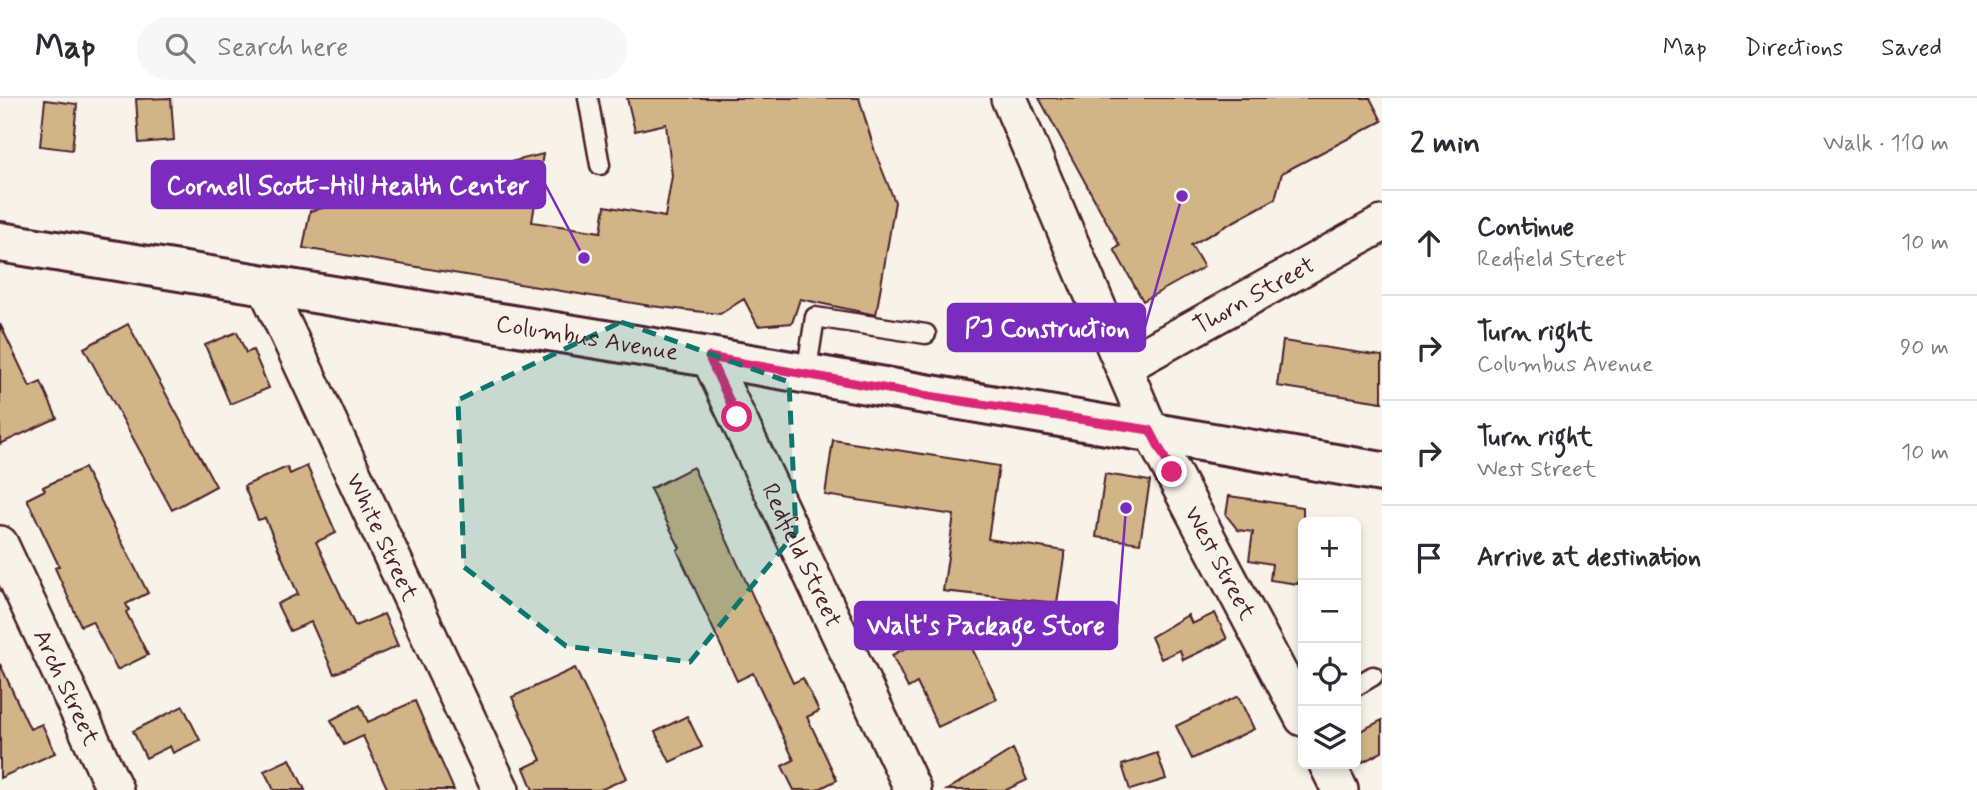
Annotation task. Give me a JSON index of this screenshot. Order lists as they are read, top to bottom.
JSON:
{
  "streets": {
    "main road": ["Columbus Avenue"],
    "street": [
      "Thorn Street",
      "White Street",
      "Redfield Street",
      "West Street",
      "Arch Street"
    ]
  },
  "crossings": [
    ["Thorn Street", "West Street"],
    ["Columbus Avenue", "White Street"],
    ["Columbus Avenue", "Redfield Street"],
    ["Columbus Avenue", "West Street"]
  ],
  "places": ["PJ Construction", "Cornell Scott-Hill Health Center", "Walt's Package Store"],
  "page": {
    "header": "Map",
    "search": "Search here",
    "nav": ["Map", "Directions", "Saved"],
    "heading": ["2 min", "Walk · 110 m"],
    "list": [
      ["Continue", "Redfield Street", "10 m"],
      ["Turn right", "Columbus Avenue", "90 m"],
      ["Turn right", "West Street", "10 m"],
      "Arrive at destination"
    ],
    "map_buttons": ["+", "−"]
  }
}
